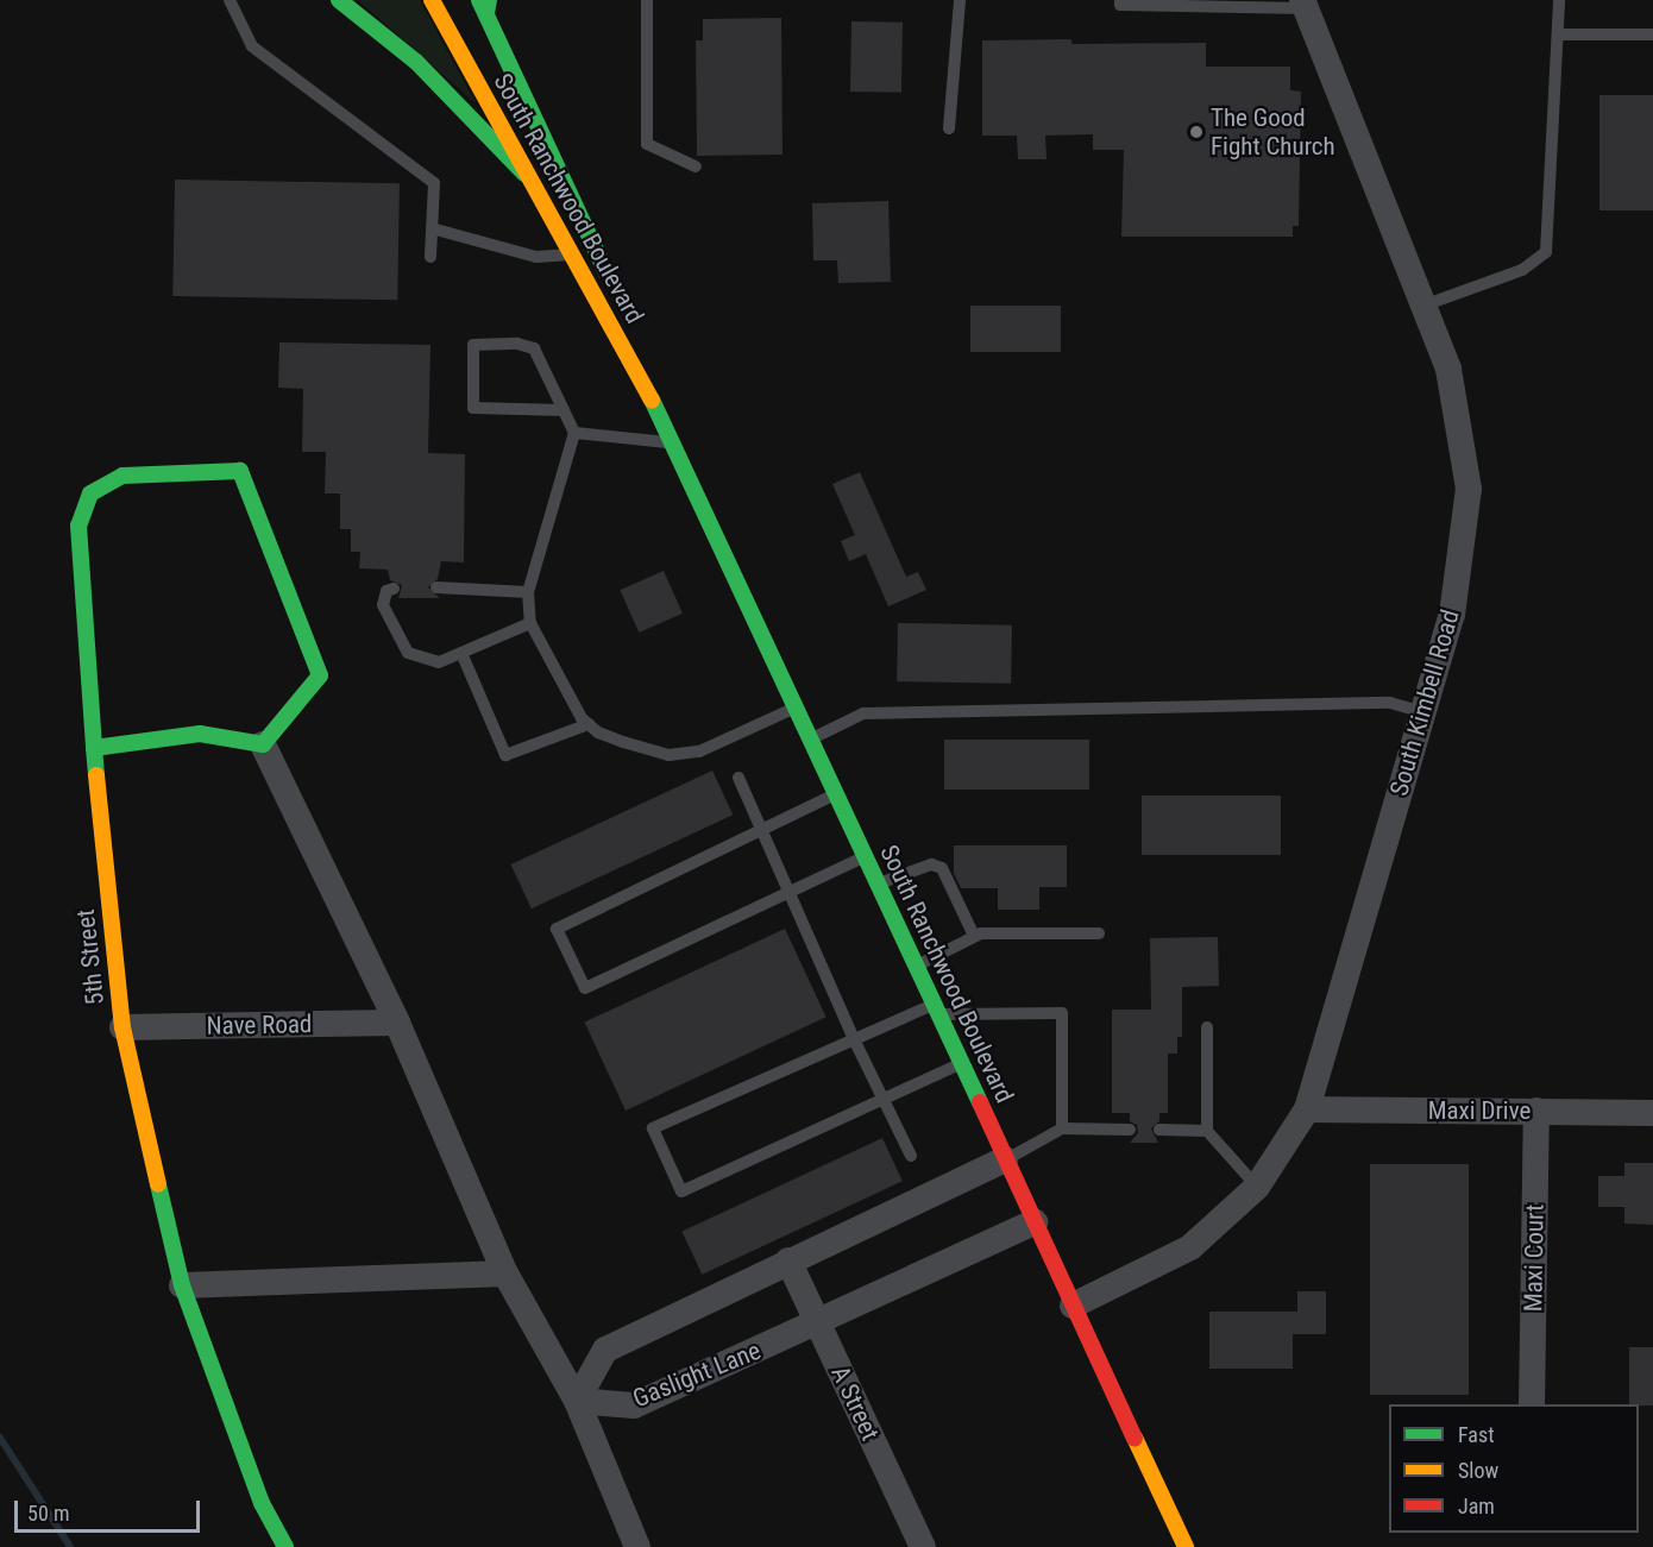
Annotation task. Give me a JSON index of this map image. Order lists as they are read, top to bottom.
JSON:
{
  "streets": {
    "main road": ["South Ranchwood Boulevard", "5th Street"],
    "street": [
      "South Kimbell Road",
      "Nave Road",
      "Maxi Drive",
      "Maxi Court",
      "Gaslight Lane",
      "A Street"
    ]
  },
  "crossings": [
    ["South Ranchwood Boulevard", "South Kimbell Road"],
    ["South Ranchwood Boulevard", "Gaslight Lane"],
    ["South Kimbell Road", "Maxi Drive"],
    ["5th Street", "Nave Road"],
    ["Maxi Drive", "Maxi Court"],
    ["Gaslight Lane", "A Street"]
  ],
  "places": ["The Good Fight Church"],
  "legend": ["Fast", "Slow", "Jam"],
  "scale_bar": "50 m"
}
